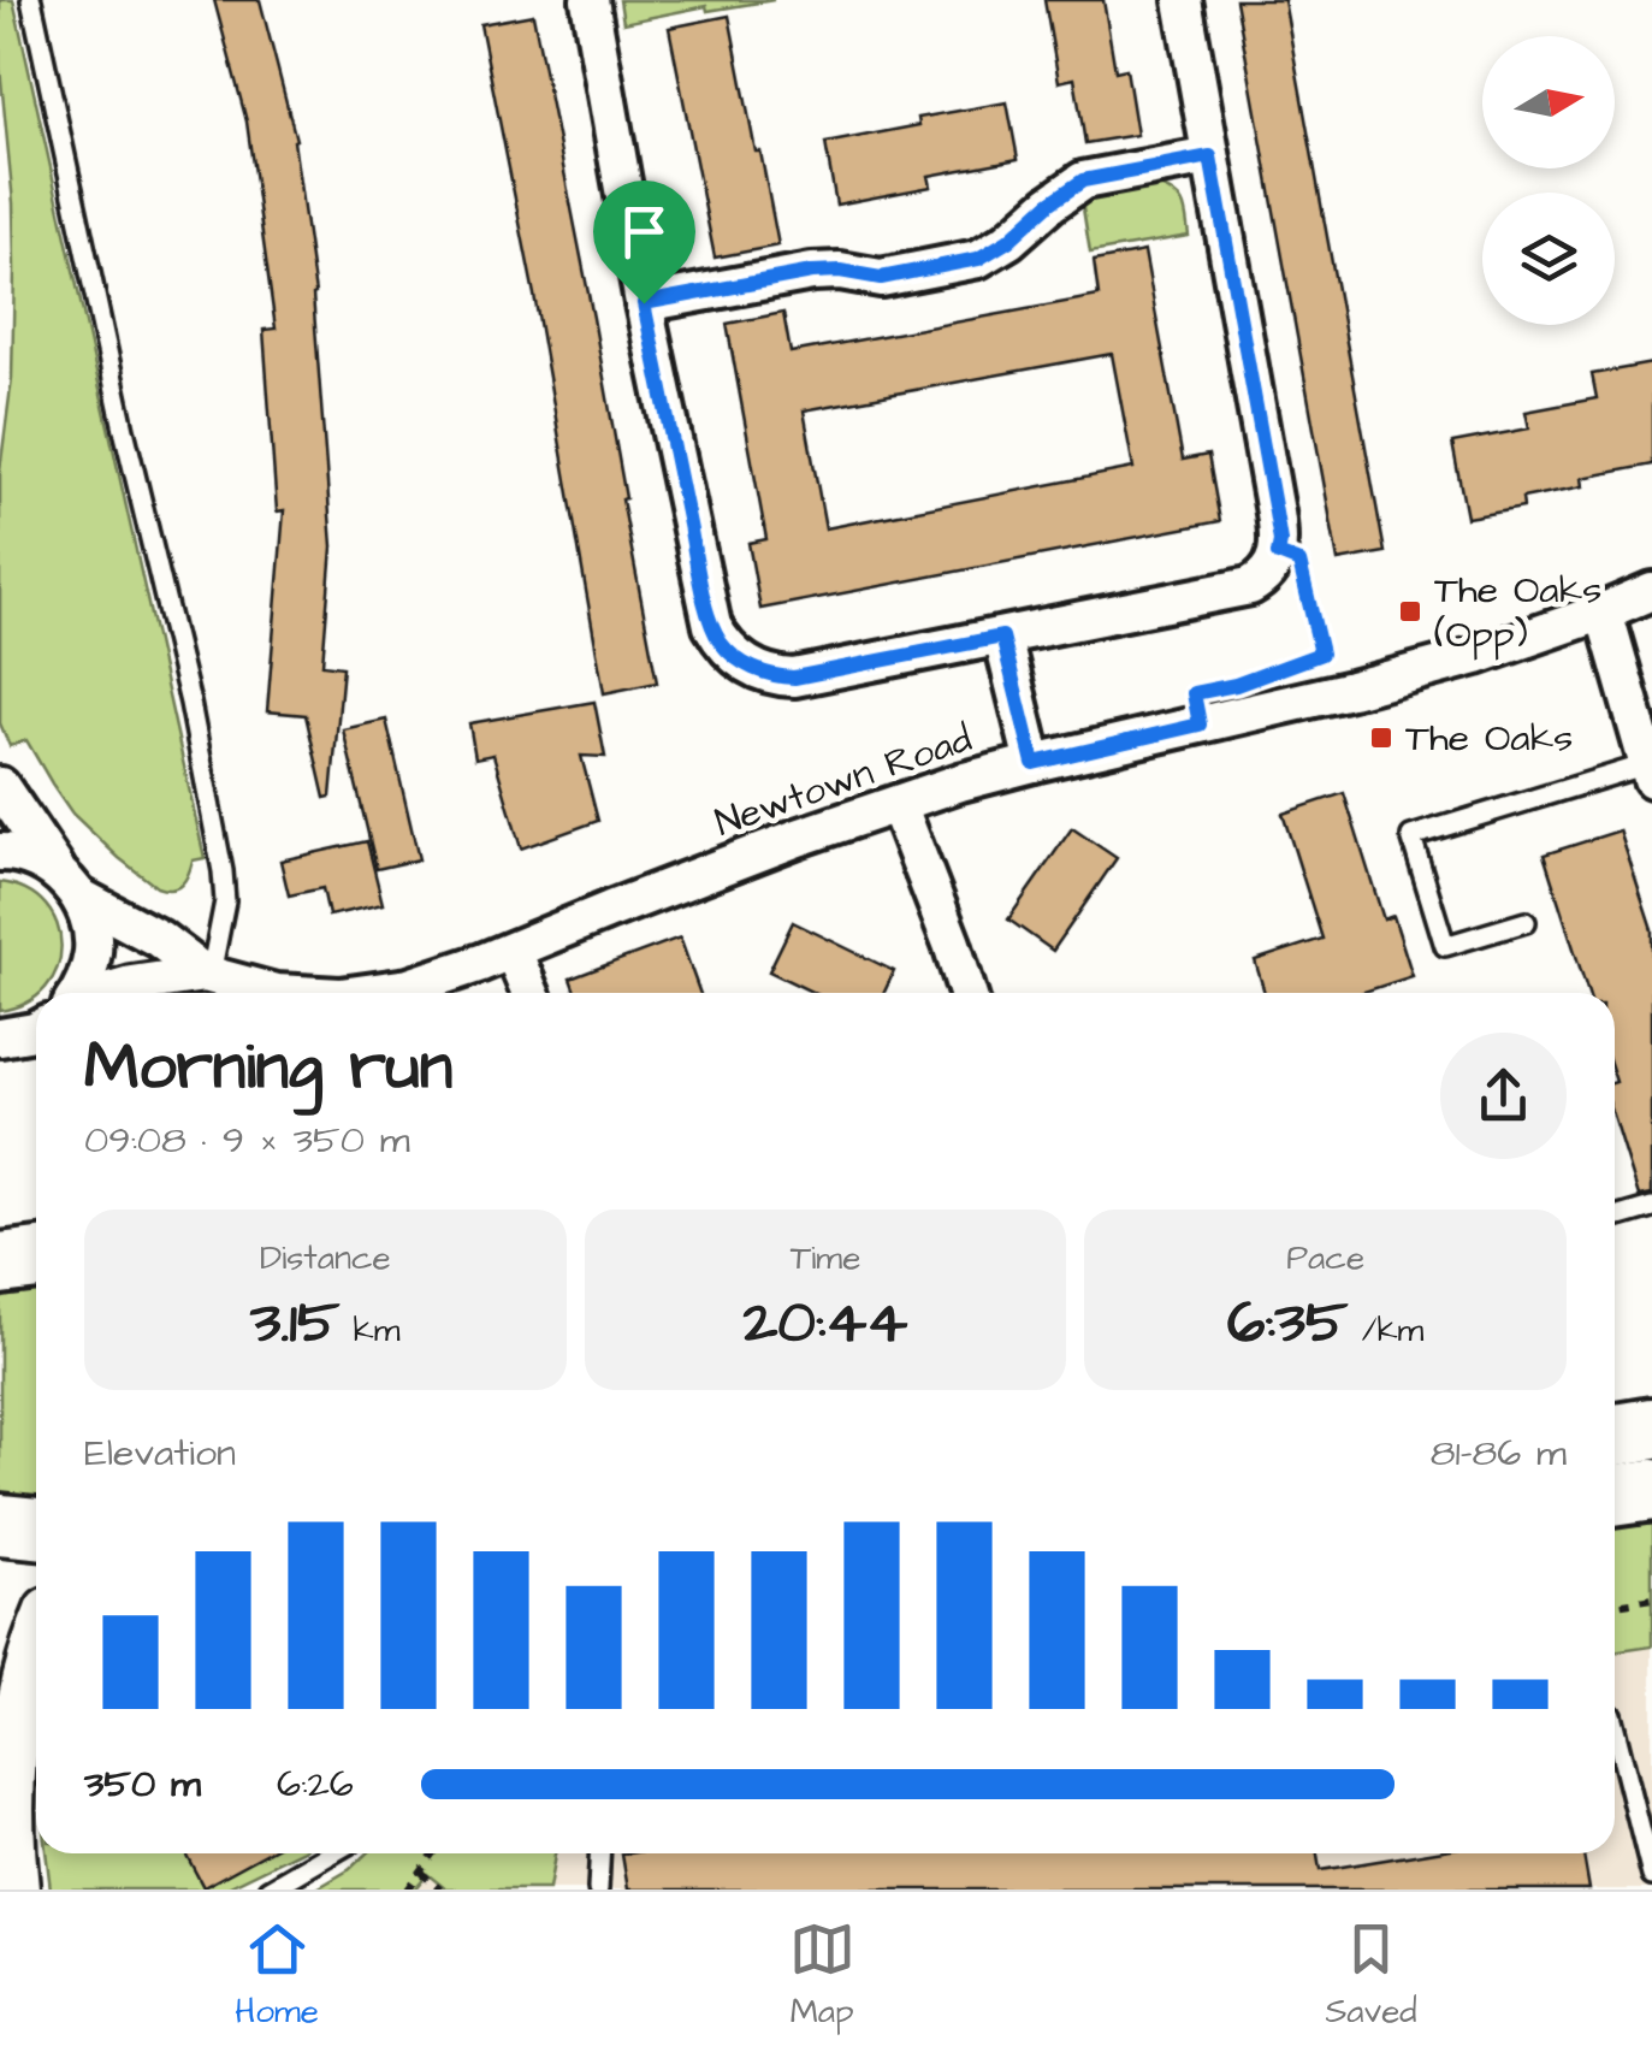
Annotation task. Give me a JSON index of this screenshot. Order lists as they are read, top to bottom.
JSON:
{
  "streets": {
    "street": ["Newtown Road"]
  },
  "places": {
    "transit": ["The Oaks (Opp)", "The Oaks"]
  },
  "north": "right",
  "page": {
    "heading": ["Morning run", "09:08 · 9 × 350 m"],
    "stats": [
      ["Distance", "3.15 km"],
      ["Time", "20:44"],
      ["Pace", "6:35 /km"]
    ],
    "chart": ["Elevation", "81–86 m"],
    "list": [
      {
        "name": "350 m",
        "note": "6:26"
      }
    ],
    "tabs": ["Home", "Map", "Saved"]
  }
}
